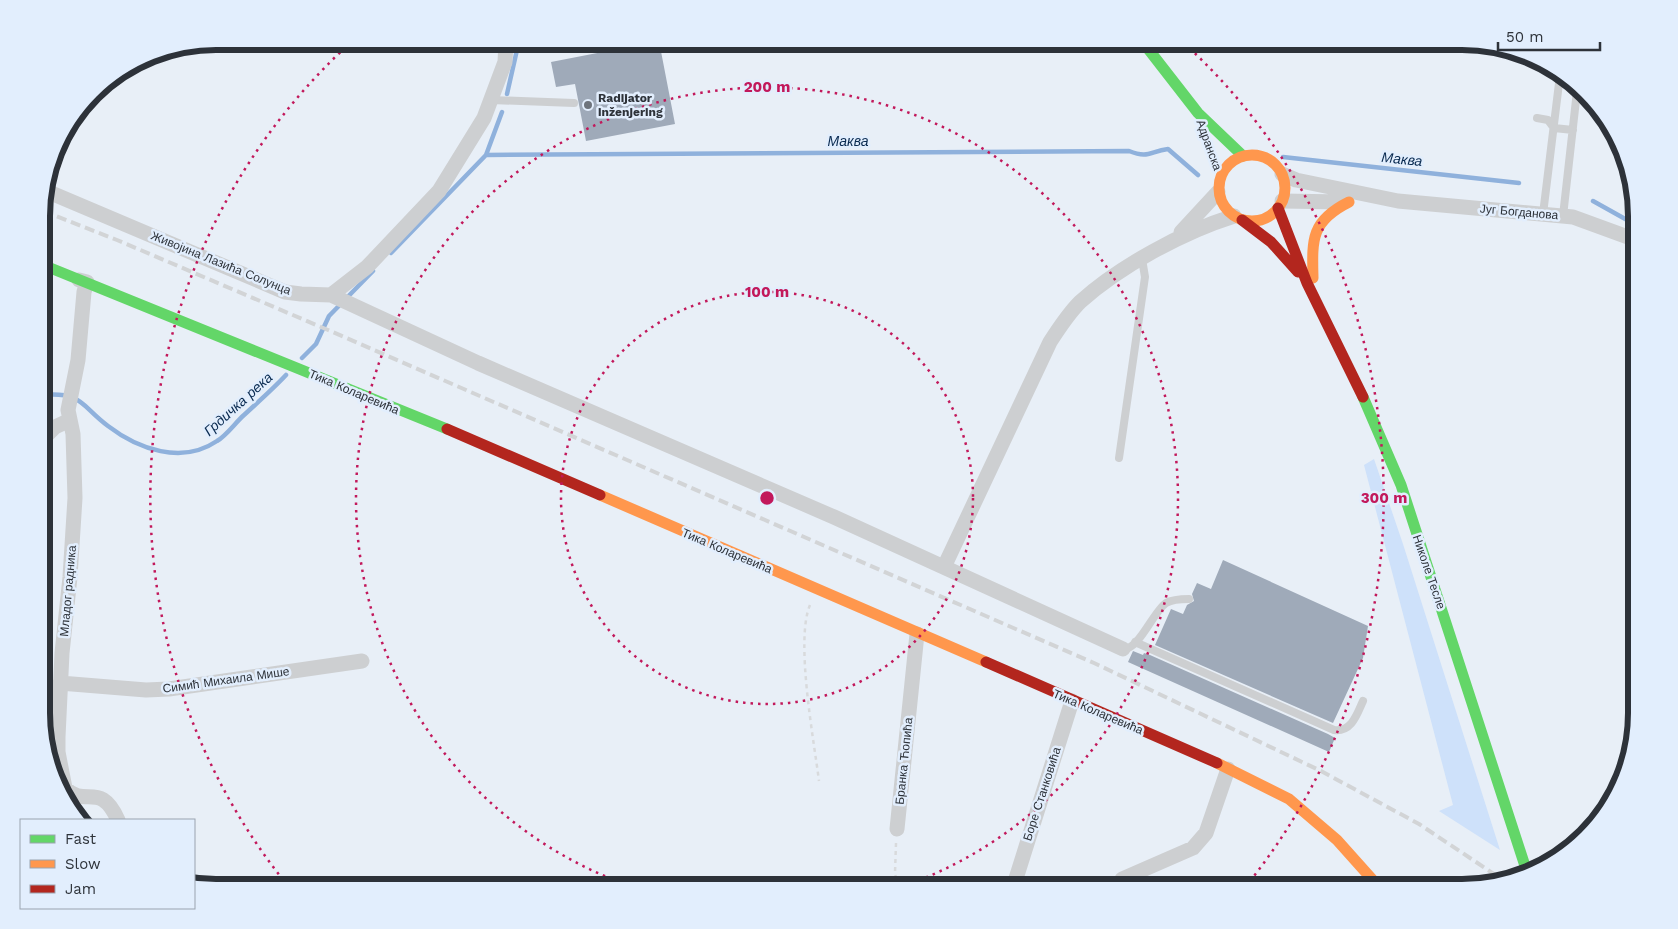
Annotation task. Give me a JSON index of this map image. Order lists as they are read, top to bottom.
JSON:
{
  "streets": {
    "street": [
      "Адранска",
      "Југ Богданова",
      "Живојина Лазића Солунца",
      "Тика Коларевића",
      "Николе Тесле",
      "Младог радника",
      "Симић Михаила Мише",
      "Бранка Ћопића",
      "Боре Станковића"
    ]
  },
  "crossings": [
    ["Адранска", "Николе Тесле"],
    ["Тика Коларевића", "Младог радника"],
    ["Тика Коларевића", "Бранка Ћопића"],
    ["Тика Коларевића", "Боре Станковића"],
    ["Младог радника", "Симић Михаила Мише"]
  ],
  "water": ["Маква", "Грдичка река"],
  "places": ["Radijator inženjering"],
  "legend": ["Fast", "Slow", "Jam"],
  "scale_bar": "50 m",
  "rings": ["200 m", "100 m", "300 m"]
}
